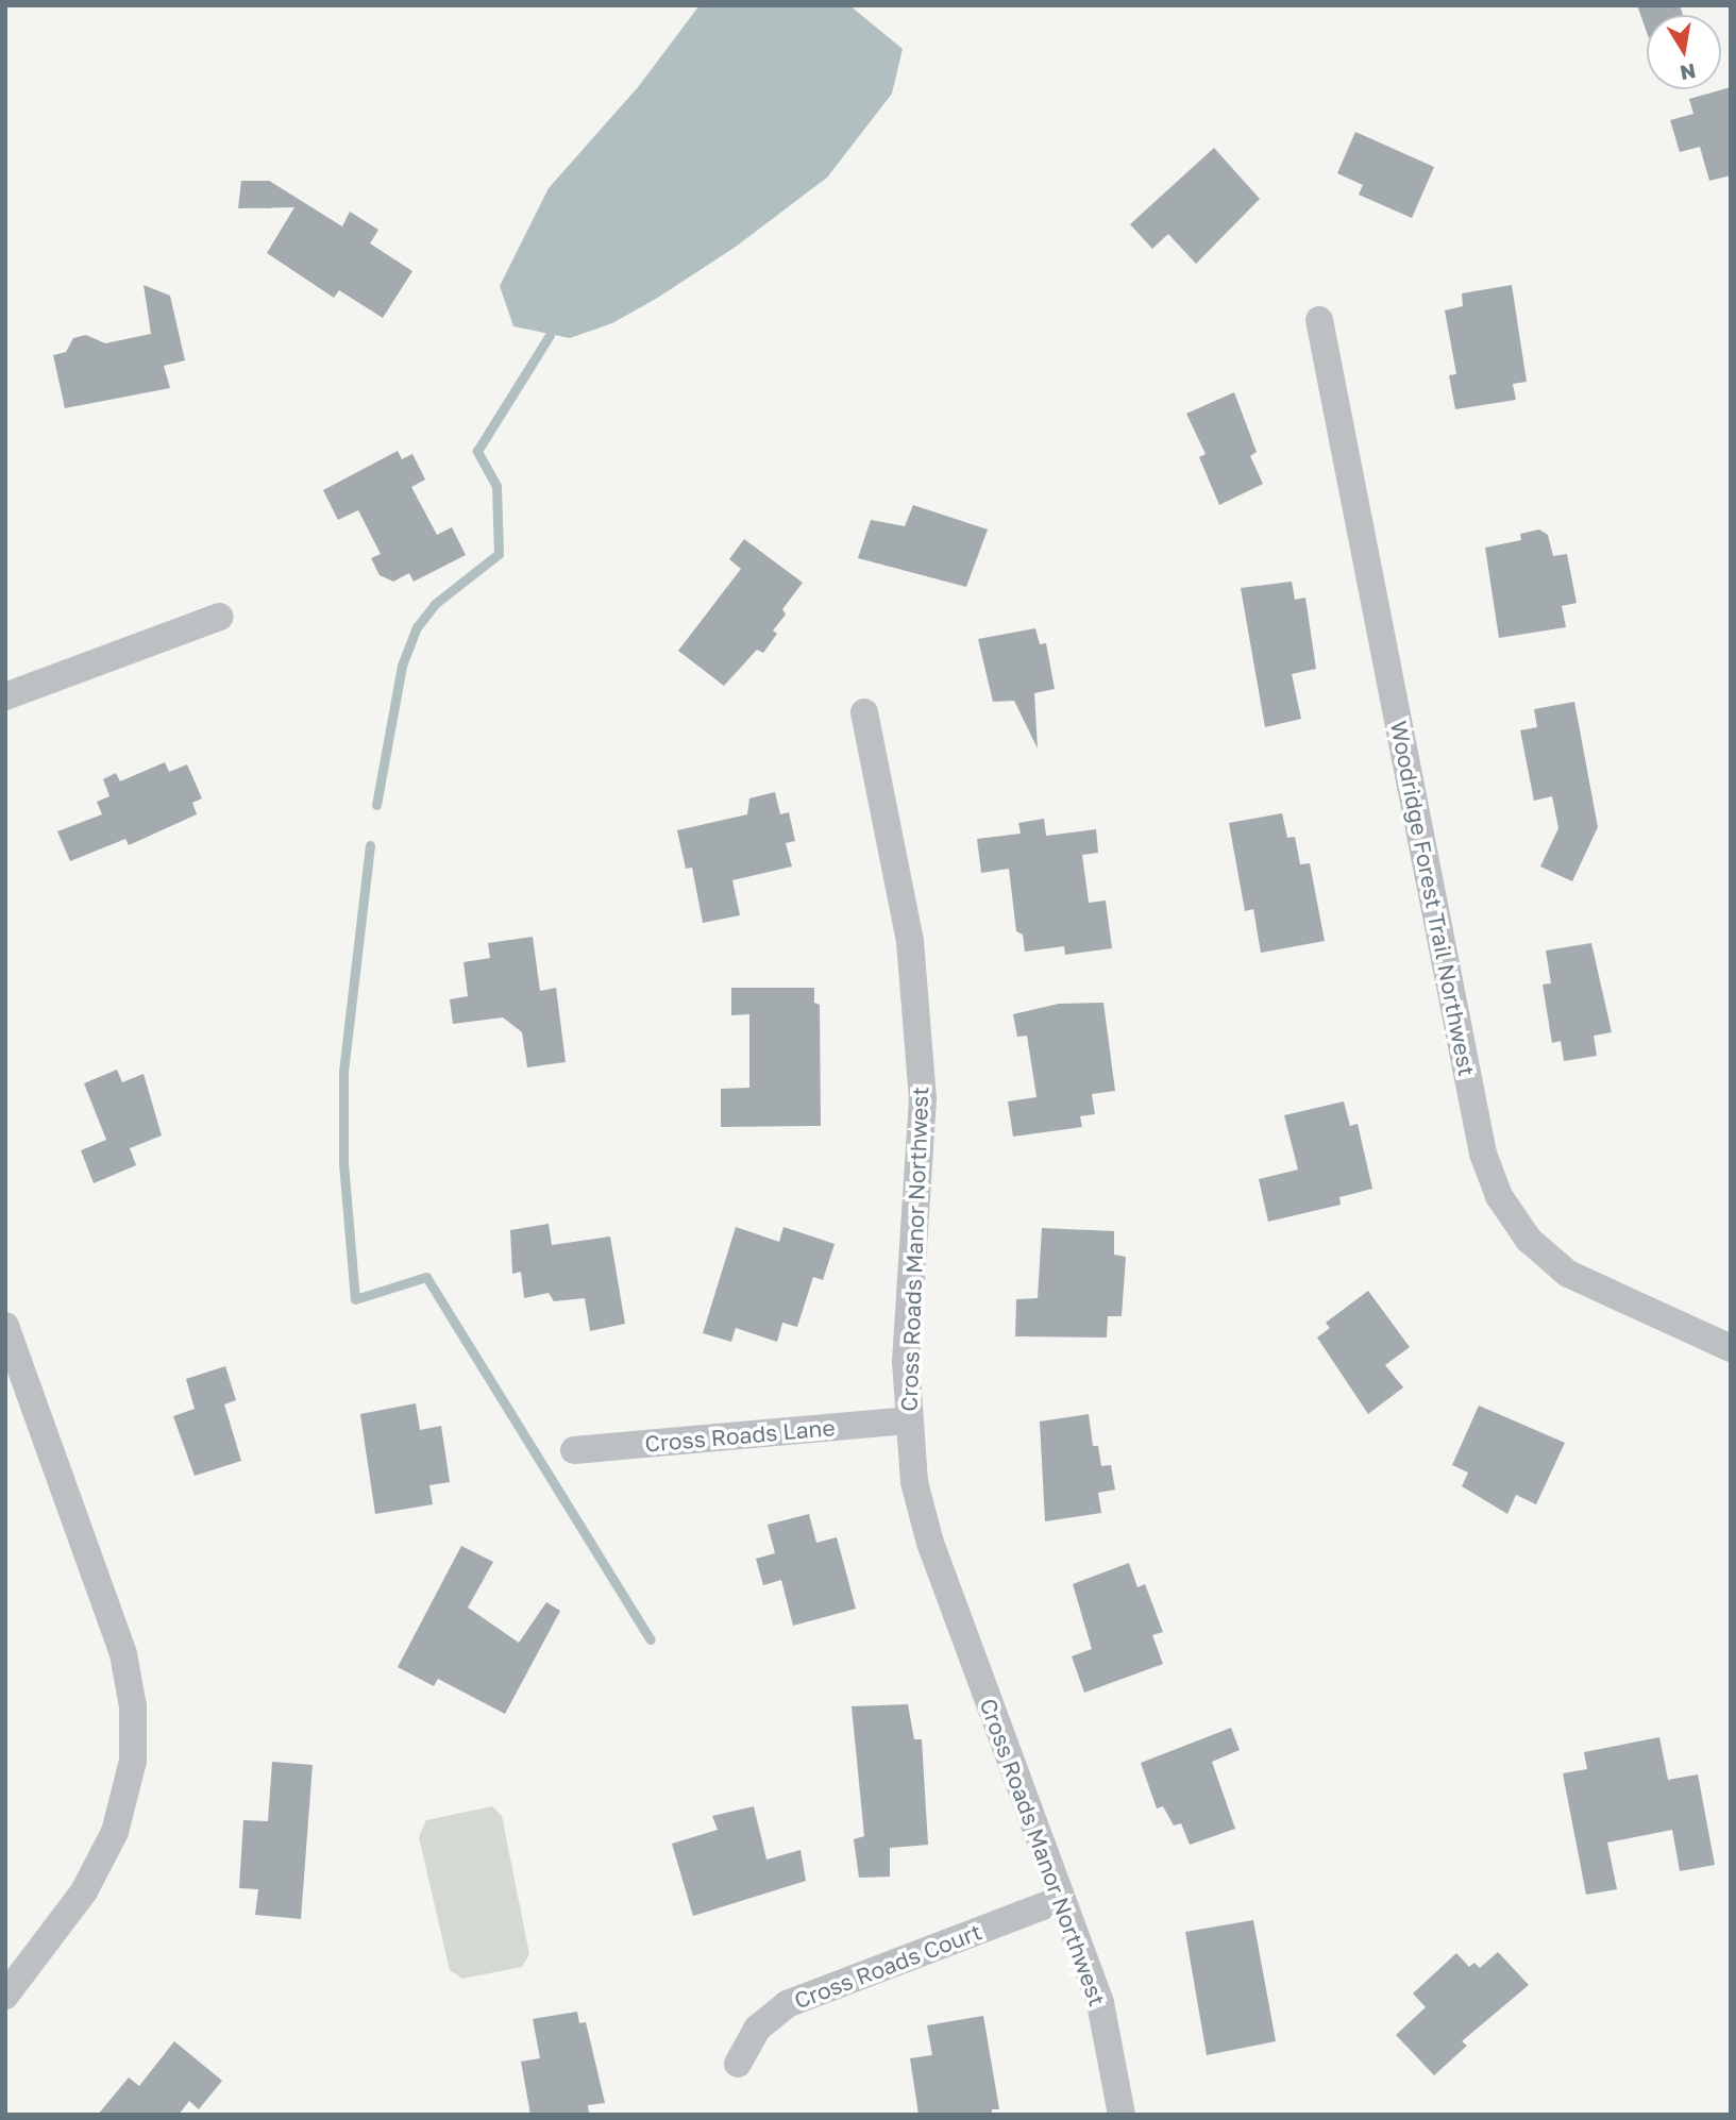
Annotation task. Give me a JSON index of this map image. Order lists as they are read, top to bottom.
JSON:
{
  "streets": {
    "street": [
      "Woodridge Forest Trail Northwest",
      "Cross Roads Manor Northwest",
      "Cross Roads Lane",
      "Cross Roads Court"
    ]
  },
  "crossings": [
    ["Cross Roads Manor Northwest", "Cross Roads Lane"],
    ["Cross Roads Manor Northwest", "Cross Roads Court"]
  ],
  "north": "bottom"
}
